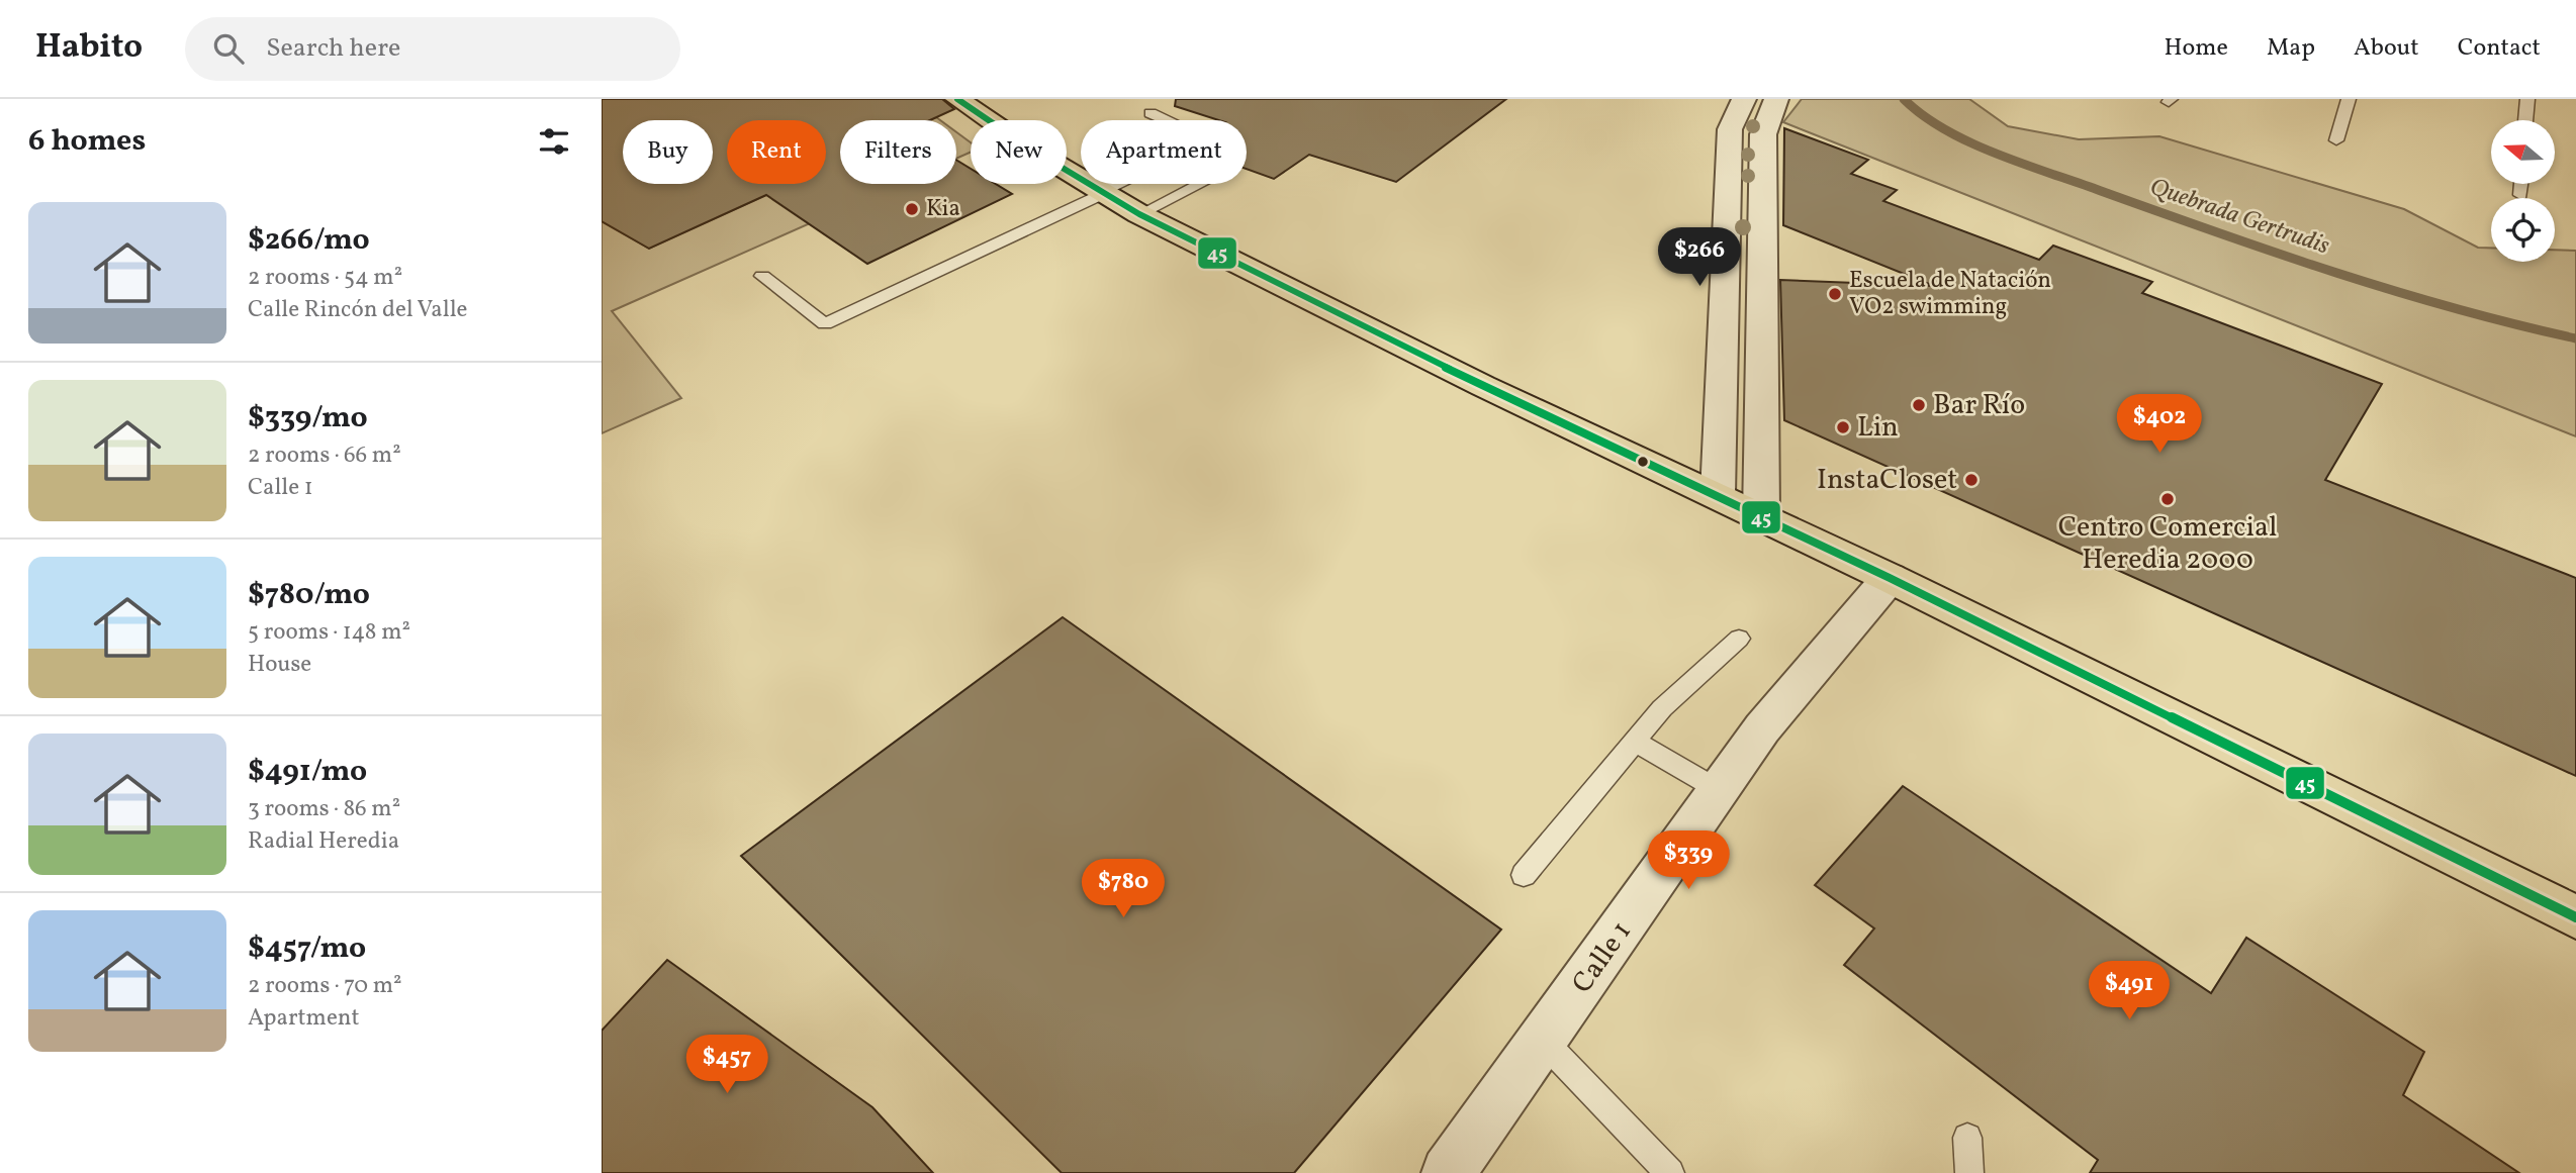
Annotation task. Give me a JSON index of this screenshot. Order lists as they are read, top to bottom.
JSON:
{
  "streets": {
    "street": ["Calle 1"]
  },
  "water": ["Quebrada Gertrudis"],
  "places": [
    "Kia",
    "Escuela de Natación VO2 swimming",
    "Bar Río",
    "Lin",
    "InstaCloset",
    "Centro Comercial Heredia 2000"
  ],
  "lines": ["transit line 45"],
  "north": "left",
  "page": {
    "header": "Habito",
    "search": "Search here",
    "nav": [
      "Home",
      "Map",
      "About",
      "Contact"
    ],
    "heading": "6 homes",
    "chip": [
      "Buy",
      "Rent",
      "Filters",
      "New",
      "Apartment"
    ],
    "list": [
      {
        "name": "$266/mo",
        "note": "2 rooms · 54 m² · Calle Rincón del Valle"
      },
      {
        "name": "$339/mo",
        "note": "2 rooms · 66 m² · Calle 1"
      },
      {
        "name": "$780/mo",
        "note": "5 rooms · 148 m² · House"
      },
      {
        "name": "$491/mo",
        "note": "3 rooms · 86 m² · Radial Heredia"
      },
      {
        "name": "$457/mo",
        "note": "2 rooms · 70 m² · Apartment"
      }
    ],
    "price": [
      "$266",
      "$402",
      "$339",
      "$780",
      "$491",
      "$457"
    ]
  }
}
